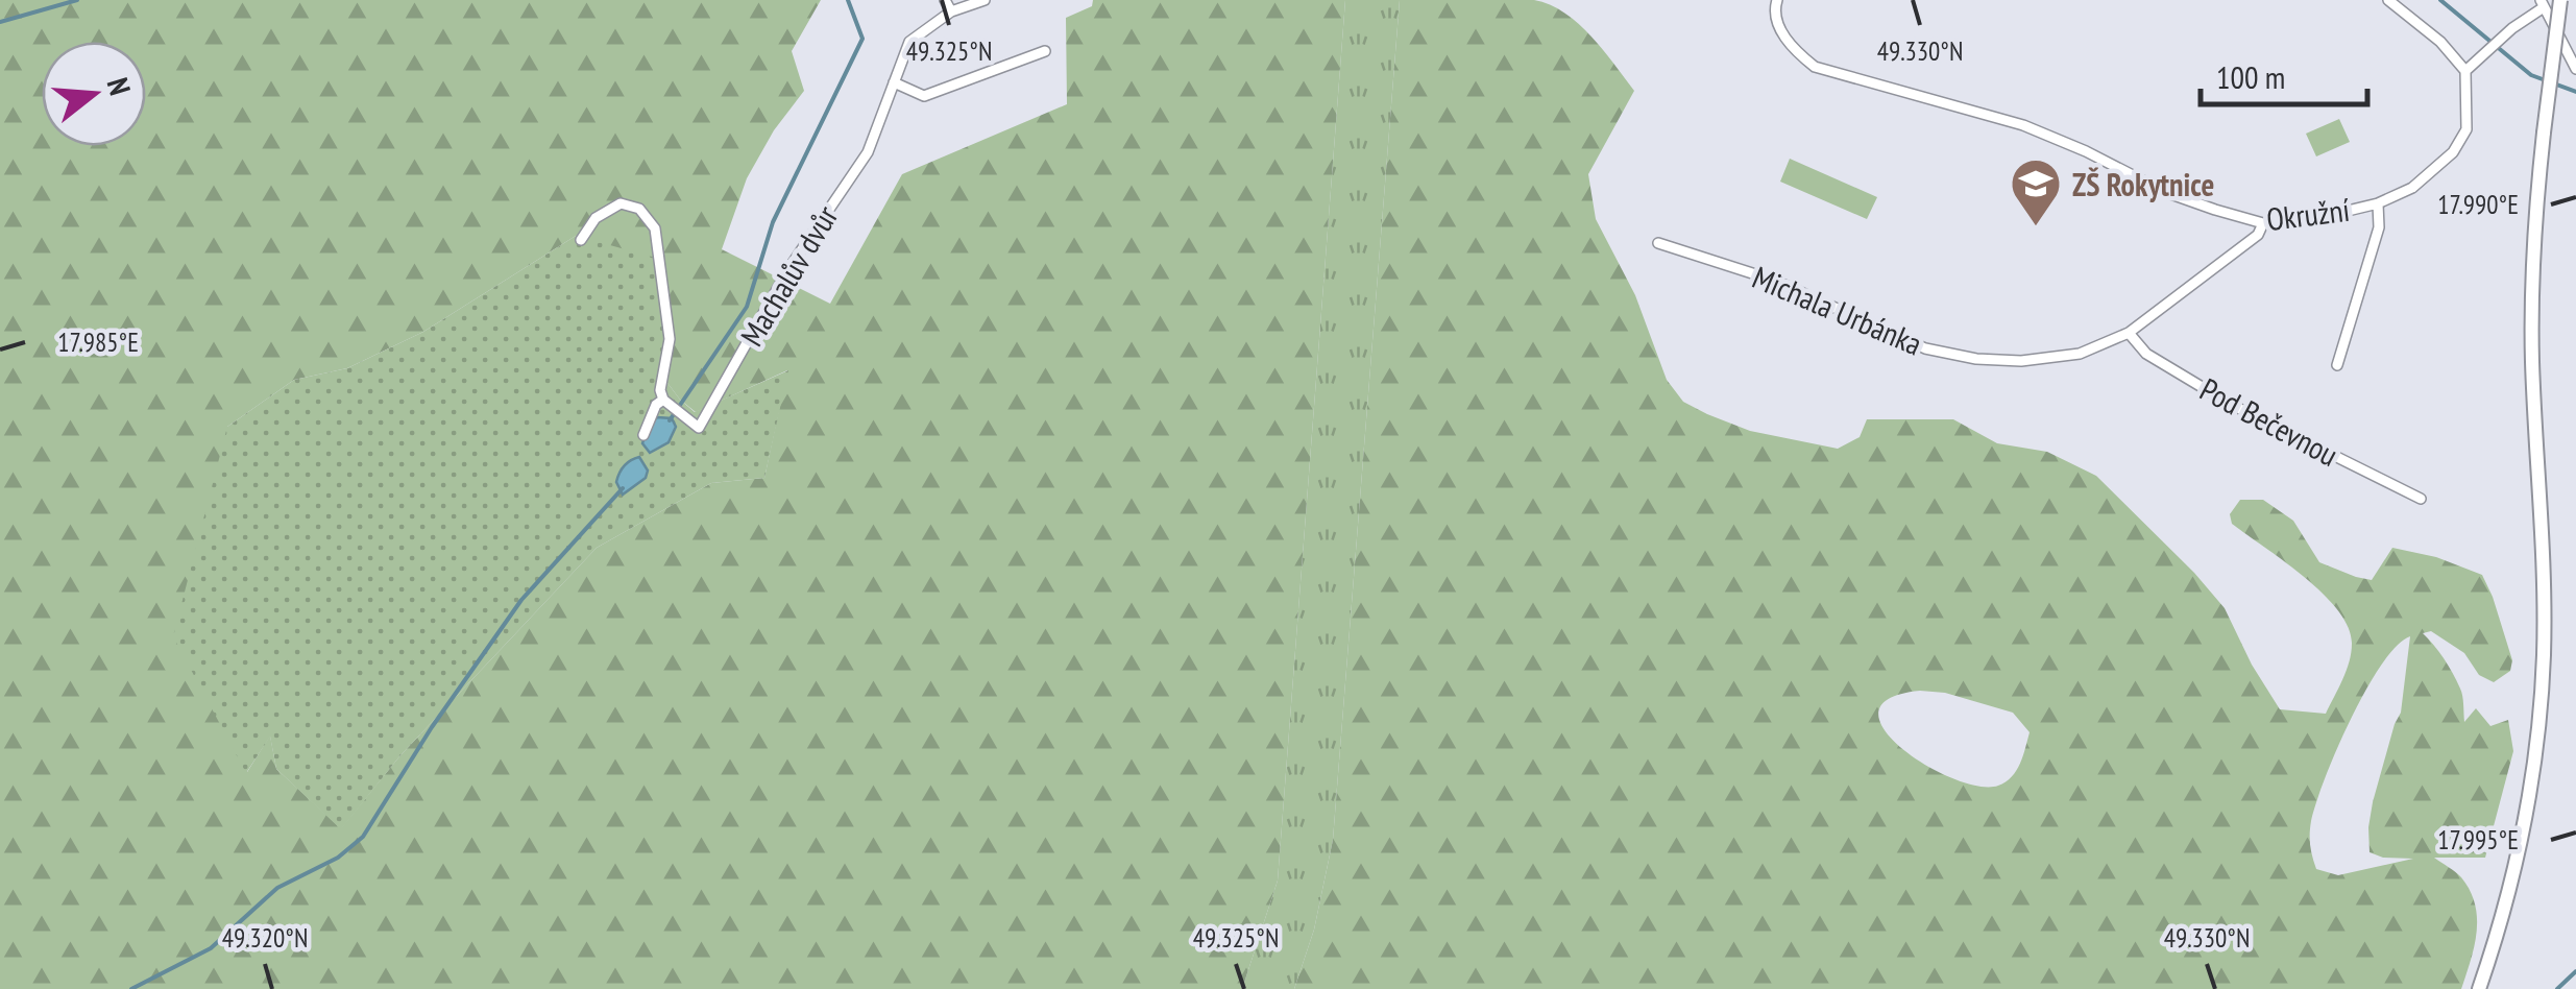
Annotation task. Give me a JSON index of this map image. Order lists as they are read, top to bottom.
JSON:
{
  "streets": {
    "street": [
      "Okružní",
      "Machalův dvůr",
      "Michala Urbánka",
      "Pod Bečevnou"
    ]
  },
  "crossings": [
    ["Okružní", "Michala Urbánka"],
    ["Michala Urbánka", "Pod Bečevnou"]
  ],
  "places": {
    "school or university": ["ZŠ Rokytnice"]
  },
  "scale_bar": "100 m",
  "north": "right",
  "coordinates": [
    "49.325°N",
    "49.330°N",
    "17.990°E",
    "17.985°E",
    "17.995°E",
    "49.320°N"
  ]
}
